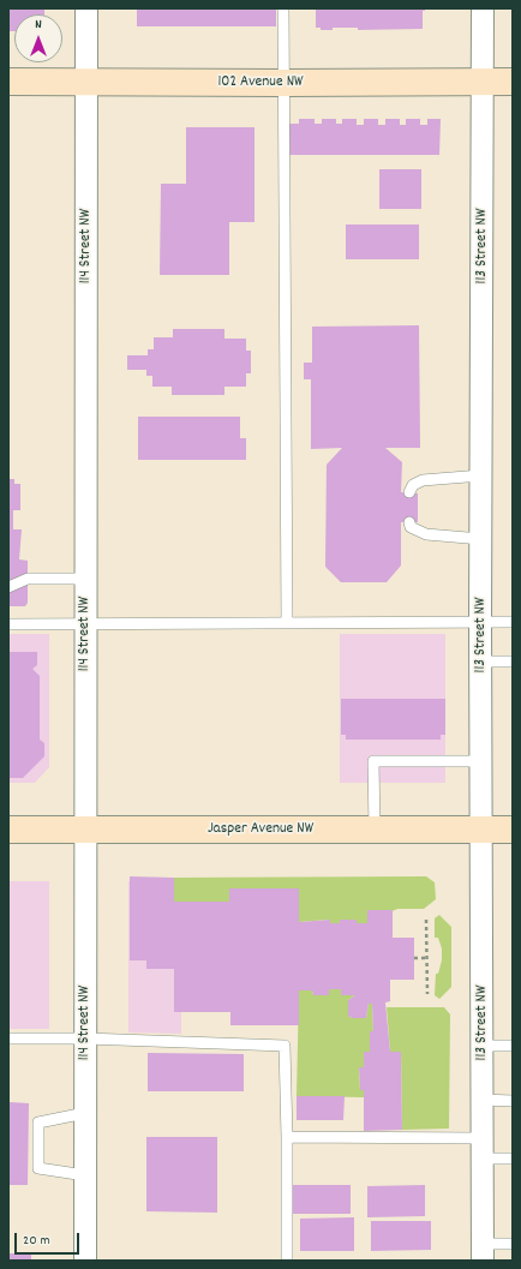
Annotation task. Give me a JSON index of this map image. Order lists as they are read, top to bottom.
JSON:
{
  "streets": {
    "main road": ["102 Avenue NW", "Jasper Avenue NW"],
    "street": ["114 Street NW", "113 Street NW"]
  },
  "crossings": [
    ["102 Avenue NW", "114 Street NW"],
    ["102 Avenue NW", "113 Street NW"],
    ["114 Street NW", "Jasper Avenue NW"],
    ["113 Street NW", "Jasper Avenue NW"]
  ],
  "scale_bar": "20 m",
  "north": "top"
}
